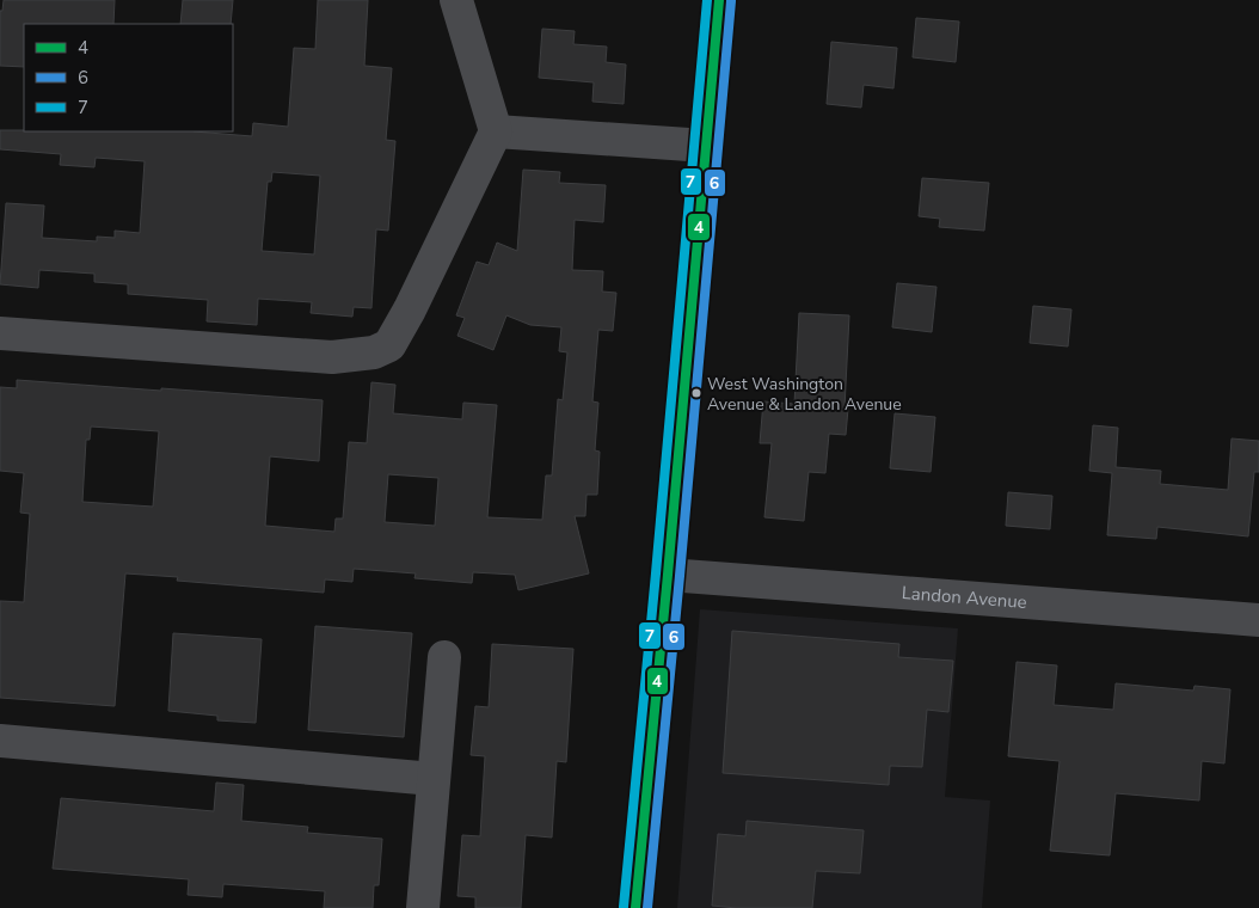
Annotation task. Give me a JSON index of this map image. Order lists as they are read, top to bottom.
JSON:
{
  "streets": {
    "street": ["Landon Avenue"]
  },
  "places": ["West Washington Avenue & Landon Avenue"],
  "lines": ["transit line 4", "transit line 7", "transit line 6"],
  "legend": ["4", "6", "7"]
}
